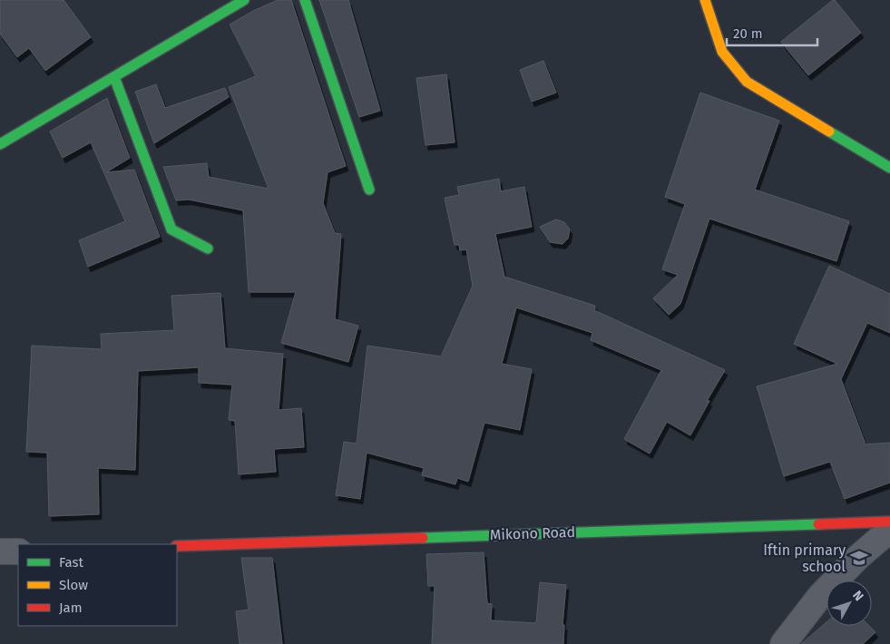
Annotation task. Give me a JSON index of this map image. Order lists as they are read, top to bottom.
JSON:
{
  "streets": {
    "street": ["Mikono Road"]
  },
  "places": {
    "school or university": ["Iftin primary school"]
  },
  "legend": ["Fast", "Slow", "Jam"],
  "scale_bar": "20 m",
  "north": "top right"
}
